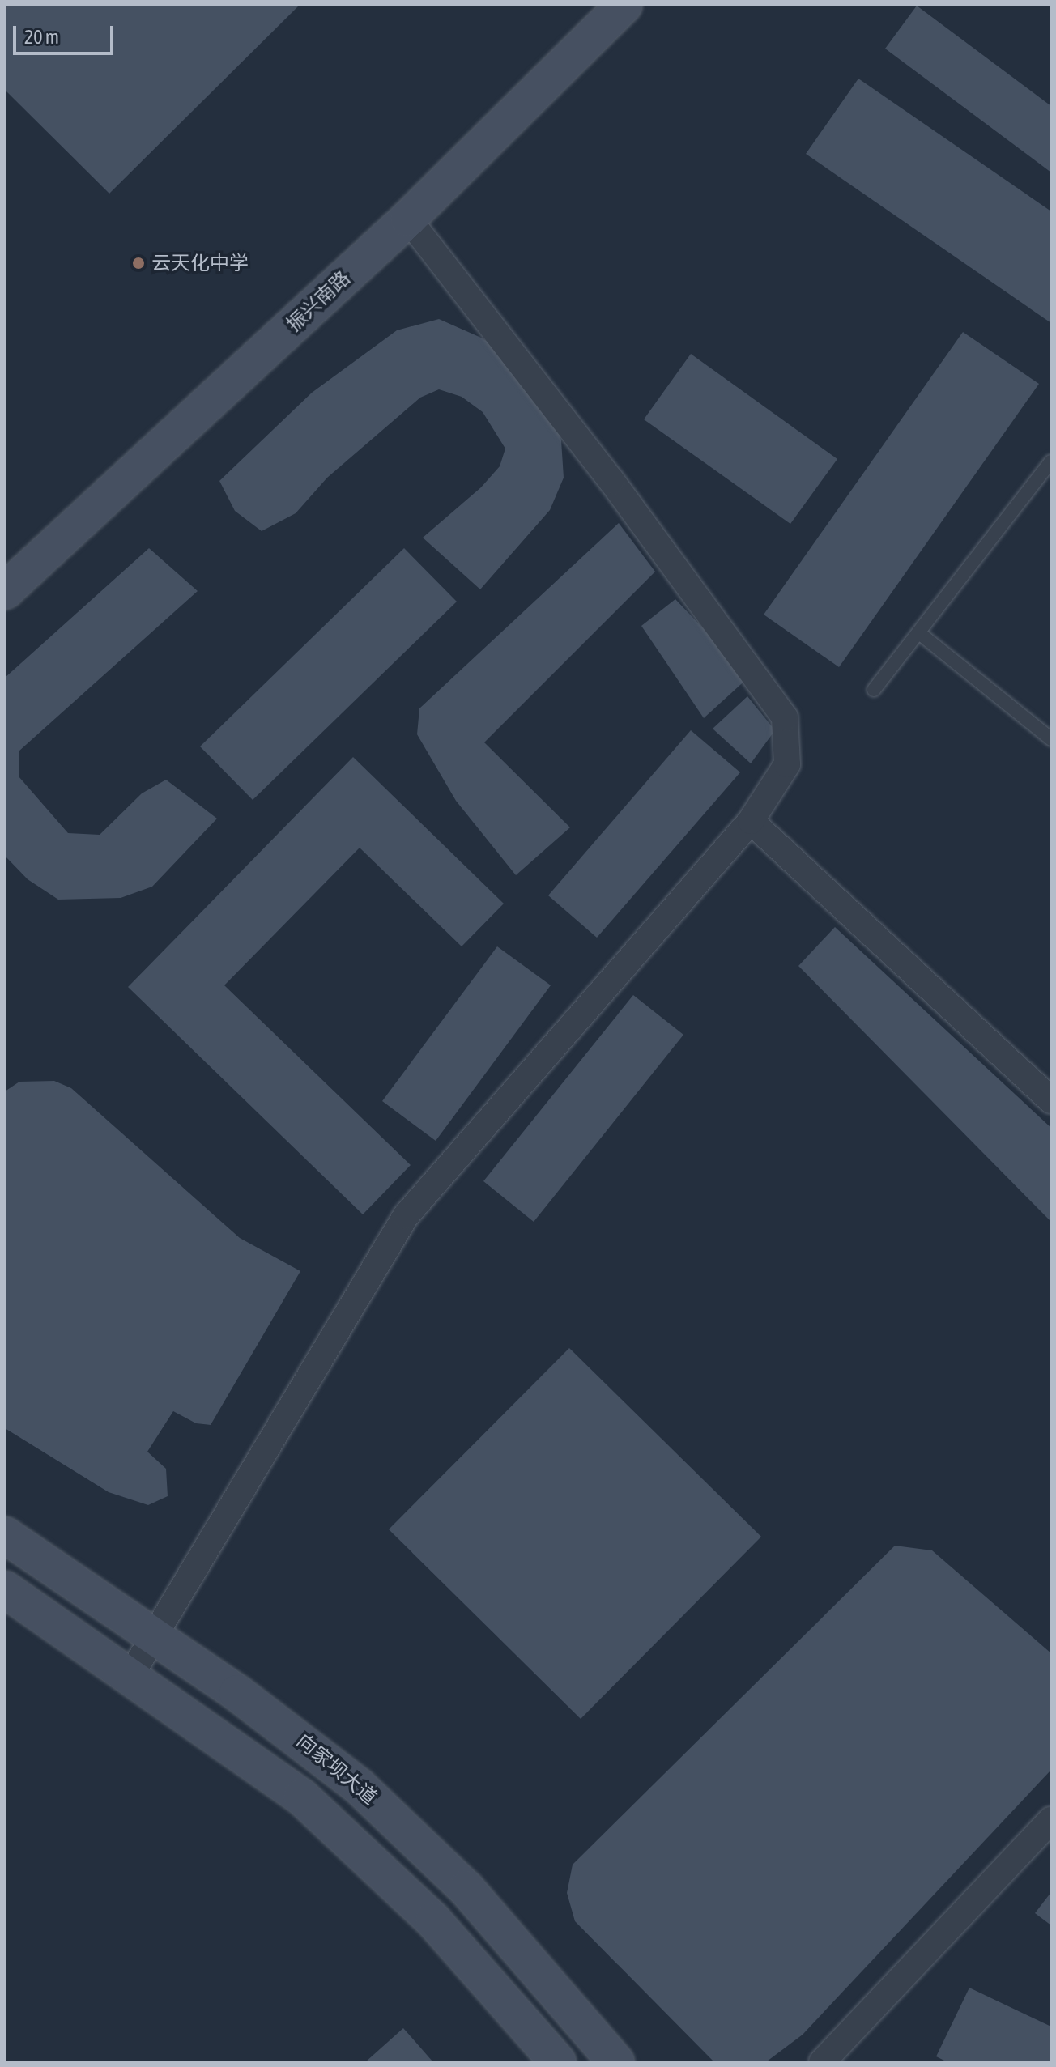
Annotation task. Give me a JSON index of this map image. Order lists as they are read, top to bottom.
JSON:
{
  "streets": {
    "main road": ["振兴南路", "向家坝大道"]
  },
  "places": ["云天化中学"],
  "scale_bar": "20 m"
}
